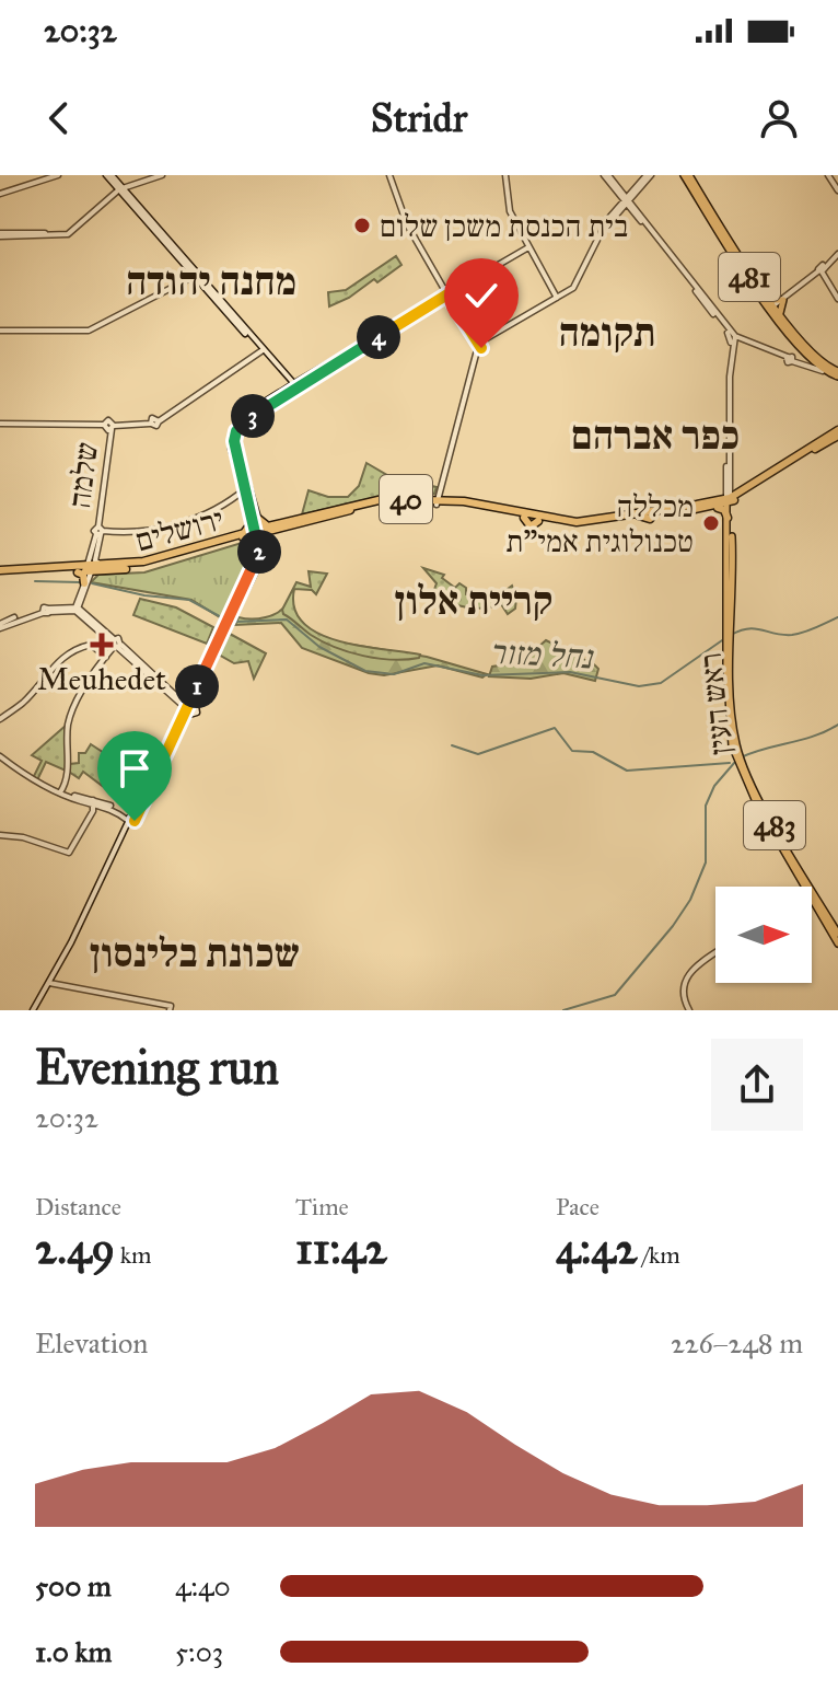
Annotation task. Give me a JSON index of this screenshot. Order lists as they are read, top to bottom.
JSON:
{
  "streets": {
    "highway": ["40", "ירושלים"],
    "main road": ["481", "ראש העין", "483"],
    "street": ["שלמה"]
  },
  "crossings": [
    ["שלמה", "ירושלים"],
    ["40", "ירושלים"],
    ["40", "ראש העין"],
    ["ירושלים", "ראש העין"]
  ],
  "districts": [
    "מחנה יהודה",
    "תקומה",
    "כפר אברהם",
    "קריית אלון",
    "שכונת בלינסון"
  ],
  "water": ["נחל מזור"],
  "places": {
    "other": ["בית הכנסת משכן שלום", "מכללה טכנולוגית אמי\"ת"],
    "health": ["Meuhedet"]
  },
  "north": "right",
  "page": {
    "status": "20:32",
    "header": "Stridr",
    "pins": [
      "4",
      "3",
      "2",
      "1"
    ],
    "heading": ["Evening run", "20:32"],
    "stats": [
      ["Distance", "2.49 km"],
      ["Time", "11:42"],
      ["Pace", "4:42 /km"]
    ],
    "chart": ["Elevation", "226–248 m"],
    "list": [
      {
        "name": "500 m",
        "note": "4:40"
      },
      {
        "name": "1.0 km",
        "note": "5:03"
      }
    ]
  }
}
